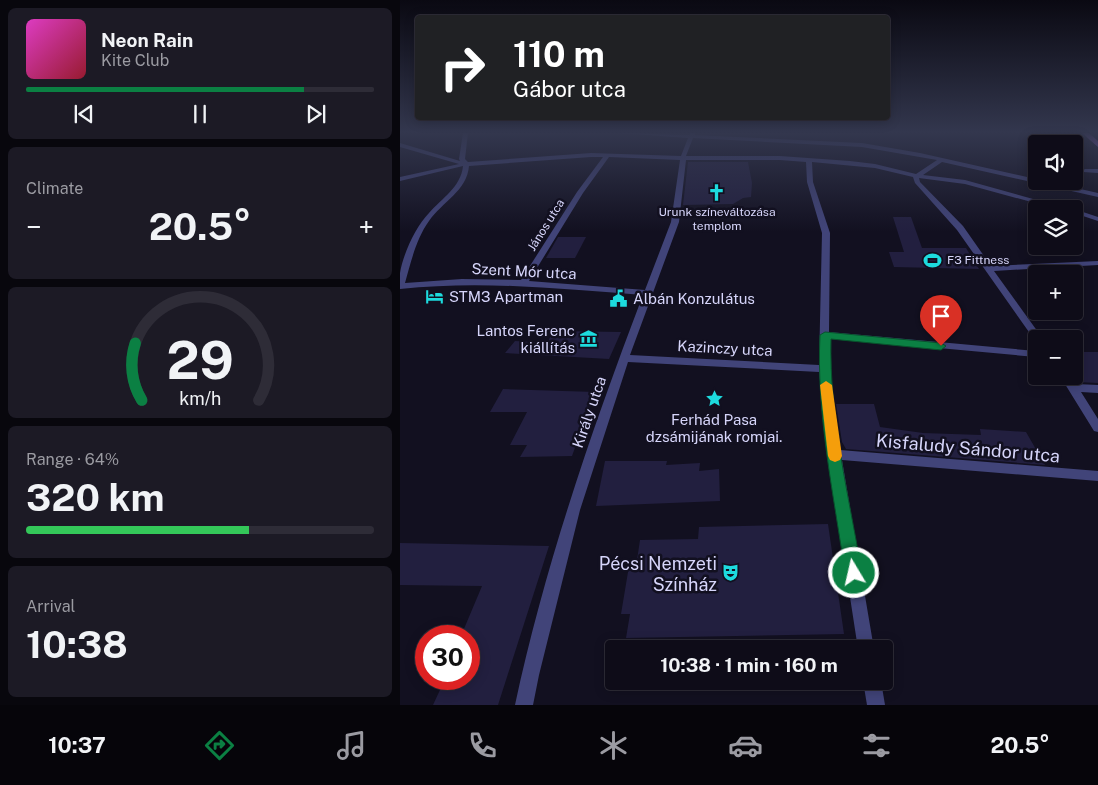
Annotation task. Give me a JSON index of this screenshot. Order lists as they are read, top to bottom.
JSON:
{
  "streets": {
    "street": [
      "János utca",
      "Szent Mór utca",
      "Kazinczy utca",
      "Király utca",
      "Kisfaludy Sándor utca"
    ]
  },
  "crossings": [
    ["János utca", "Szent Mór utca"],
    ["Szent Mór utca", "Király utca"],
    ["Kazinczy utca", "Király utca"]
  ],
  "places": {
    "church": ["Urunk színeváltozása templom"],
    "sports": ["F3 Fittness"],
    "hotel": ["STM3 Apartman"],
    "public building": ["Albán Konzulátus"],
    "museum": ["Lantos Ferenc kiállítás"],
    "place": ["Ferhád Pasa dzsámijának romjai."],
    "theatre": ["Pécsi Nemzeti Színház"]
  },
  "page": {
    "turn": ["110 m", "Gábor utca"],
    "song": ["Neon Rain", "Kite Club"],
    "map_buttons": ["+", "−"],
    "tile": [
      "Climate",
      ["Range · 64%", "320 km"],
      ["Arrival", "10:38"]
    ],
    "heat": ["−", "20.5°", "+"],
    "limit": "30",
    "trip": "10:38 · 1 min · 160 m",
    "tabs": ["10:37", "20.5°"],
    "gauge": ["29", "km/h"]
  }
}
